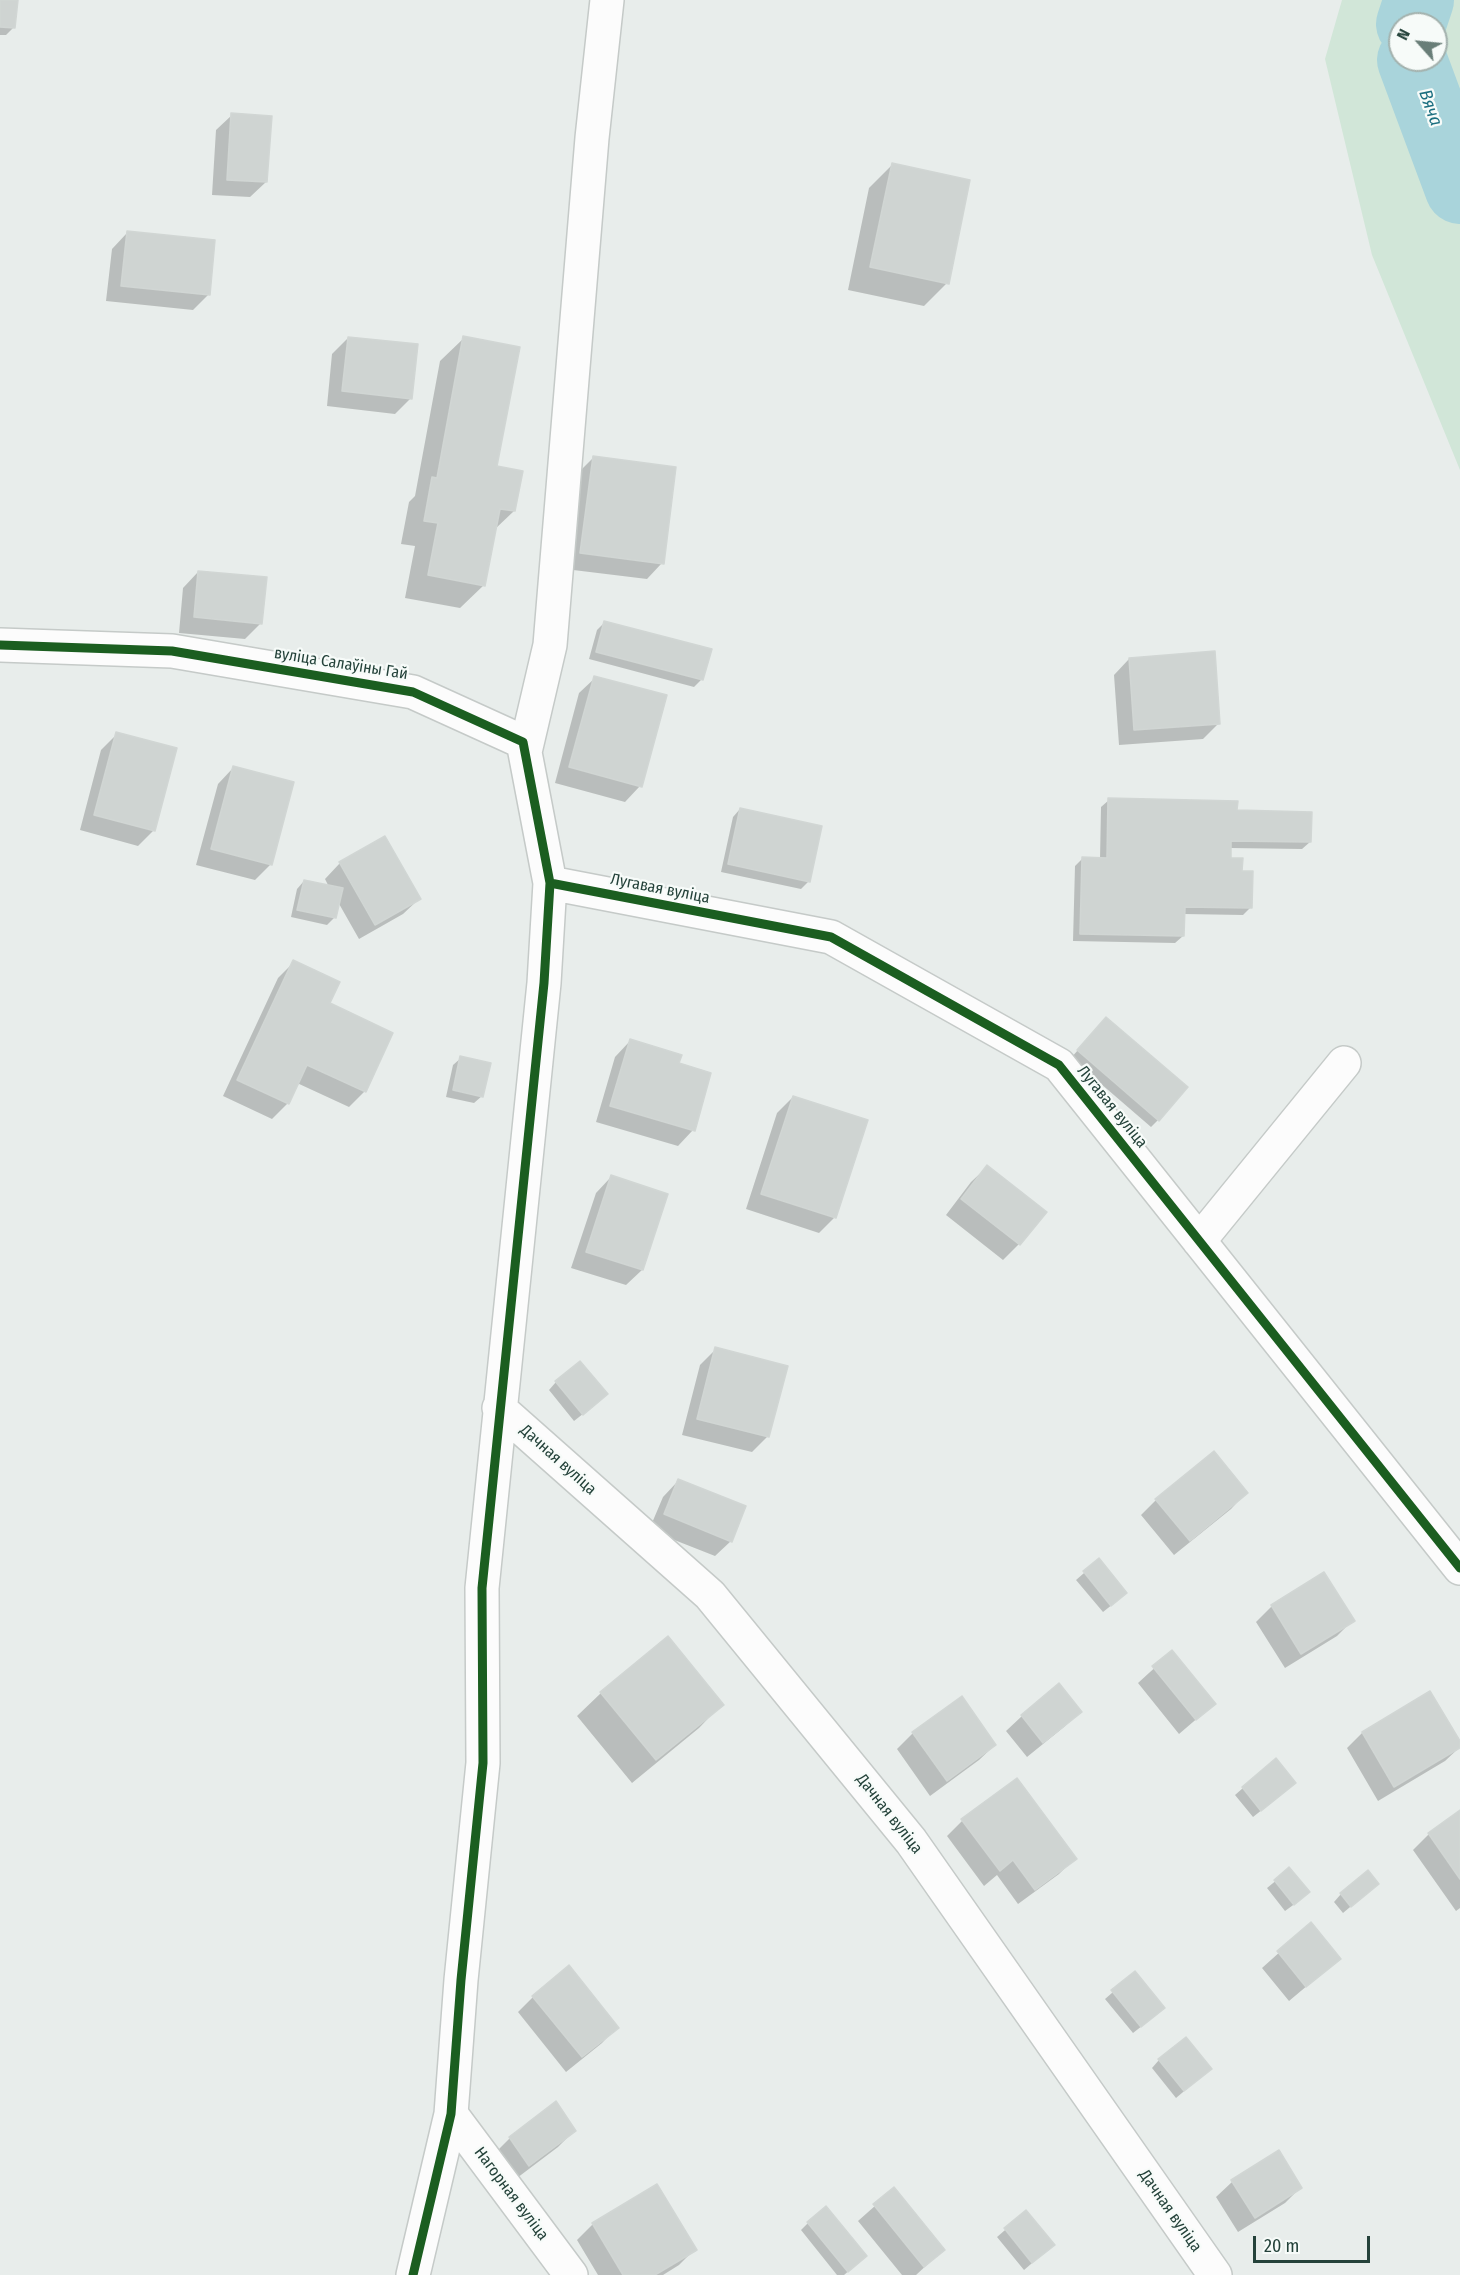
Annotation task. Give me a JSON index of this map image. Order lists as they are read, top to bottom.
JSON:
{
  "streets": {
    "street": [
      "вуліца Салаўіны Гай",
      "Лугавая вуліца",
      "Дачная вуліца",
      "Нагорная вуліца"
    ]
  },
  "water": ["Вяча"],
  "scale_bar": "20 m",
  "north": "top left"
}
